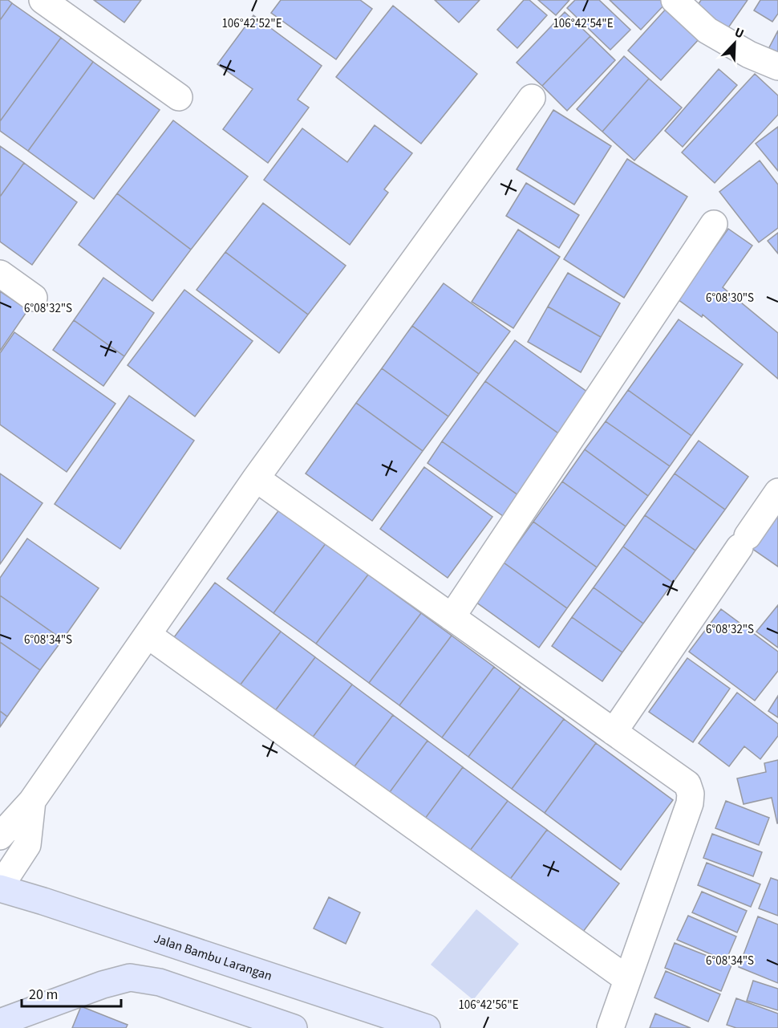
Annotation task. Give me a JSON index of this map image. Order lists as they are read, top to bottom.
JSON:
{
  "streets": {
    "street": ["Jalan Bambu Larangan"]
  },
  "scale_bar": "20 m",
  "north": "top right",
  "coordinates": [
    "106°42'52\"E",
    "106°42'54\"E",
    "6°08'30\"S",
    "6°08'32\"S",
    "6°08'34\"S",
    "106°42'56\"E"
  ]
}
